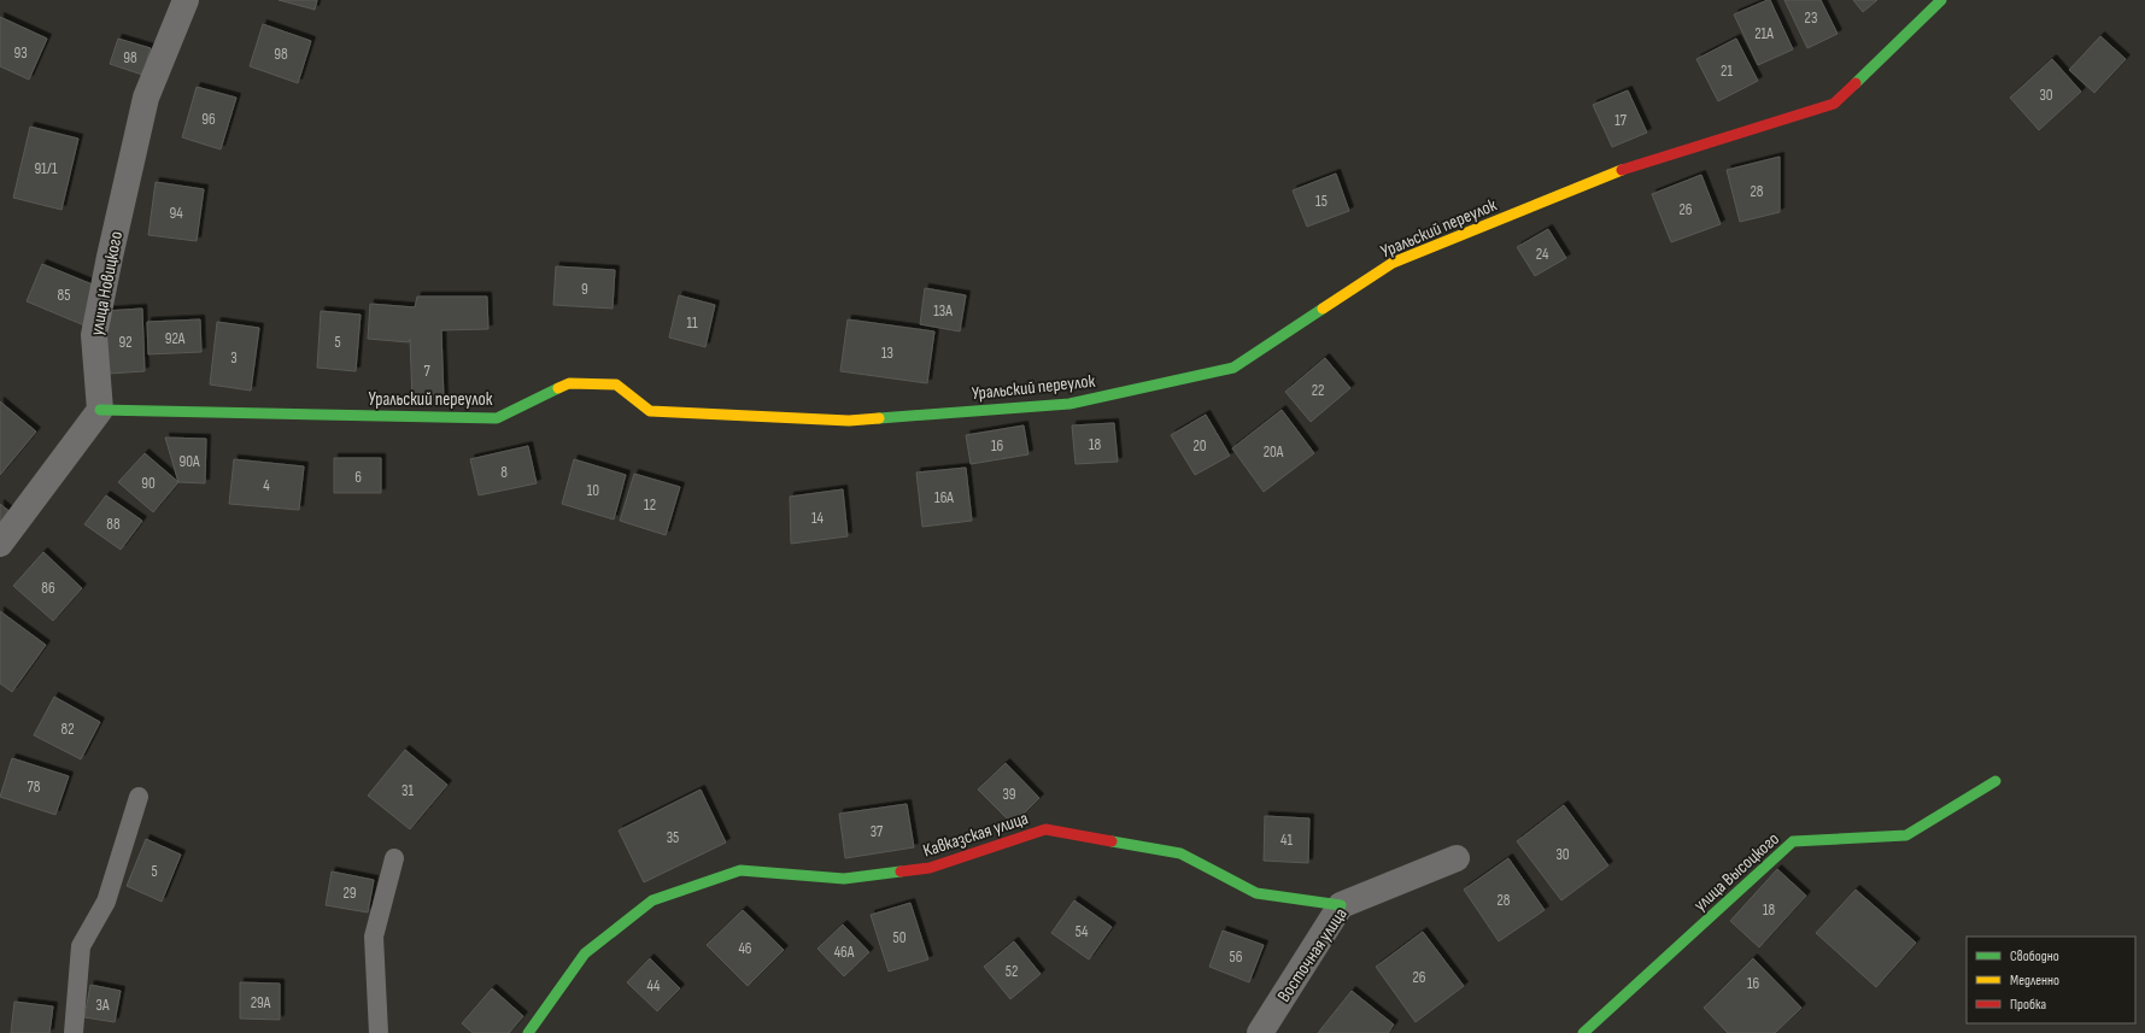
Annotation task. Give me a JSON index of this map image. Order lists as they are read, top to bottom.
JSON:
{
  "streets": {
    "street": [
      "Уральский переулок",
      "улица Новицкого",
      "Кавказская улица",
      "улица Высоцкого",
      "Восточная улица"
    ]
  },
  "crossings": [
    ["Уральский переулок", "улица Новицкого"],
    ["Кавказская улица", "Восточная улица"]
  ],
  "house_numbers": [
    "23",
    "21А",
    "93",
    "98",
    "98",
    "21",
    "30",
    "96",
    "17",
    "91/1",
    "28",
    "15",
    "26",
    "94",
    "24",
    "9",
    "85",
    "13А",
    "11",
    "92А",
    "92",
    "5",
    "13",
    "3",
    "7",
    "22",
    "18",
    "16",
    "20",
    "20А",
    "90А",
    "8",
    "6",
    "90",
    "4",
    "10",
    "16А",
    "12",
    "14",
    "88",
    "86",
    "82",
    "78",
    "31",
    "39",
    "37",
    "35",
    "41",
    "30",
    "5",
    "29",
    "28",
    "18",
    "54",
    "50",
    "46",
    "46А",
    "56",
    "52",
    "26",
    "16",
    "44",
    "29А",
    "3А"
  ],
  "legend": ["Свободно", "Медленно", "Пробка"]
}
